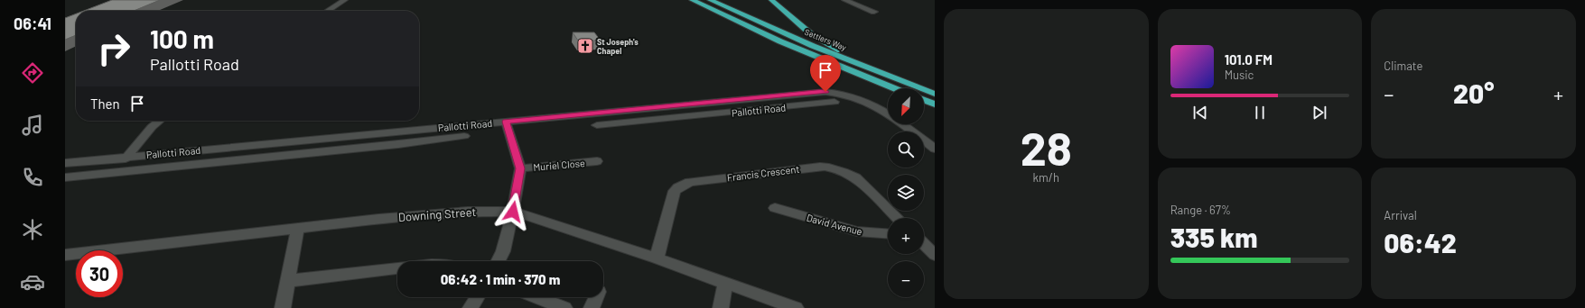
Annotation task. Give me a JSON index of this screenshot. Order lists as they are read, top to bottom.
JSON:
{
  "streets": {
    "highway": ["Settlers Way"],
    "street": [
      "Pallotti Road",
      "Muriel Close",
      "Francis Crescent",
      "Downing Street",
      "David Avenue"
    ]
  },
  "crossings": [
    ["Francis Crescent", "Downing Street"]
  ],
  "places": {
    "church": ["St Joseph's Chapel"]
  },
  "north": "bottom left",
  "page": {
    "tabs": "06:41",
    "tile": [
      ["28", "km/h"],
      "Climate",
      ["Range · 67%", "335 km"],
      ["Arrival", "06:42"]
    ],
    "turn": ["100 m", "Pallotti Road"],
    "song": ["101.0 FM", "Music"],
    "heat": ["−", "20°", "+"],
    "then": "Then",
    "map_buttons": ["+", "−"],
    "limit": "30",
    "trip": "06:42 · 1 min · 370 m"
  }
}
